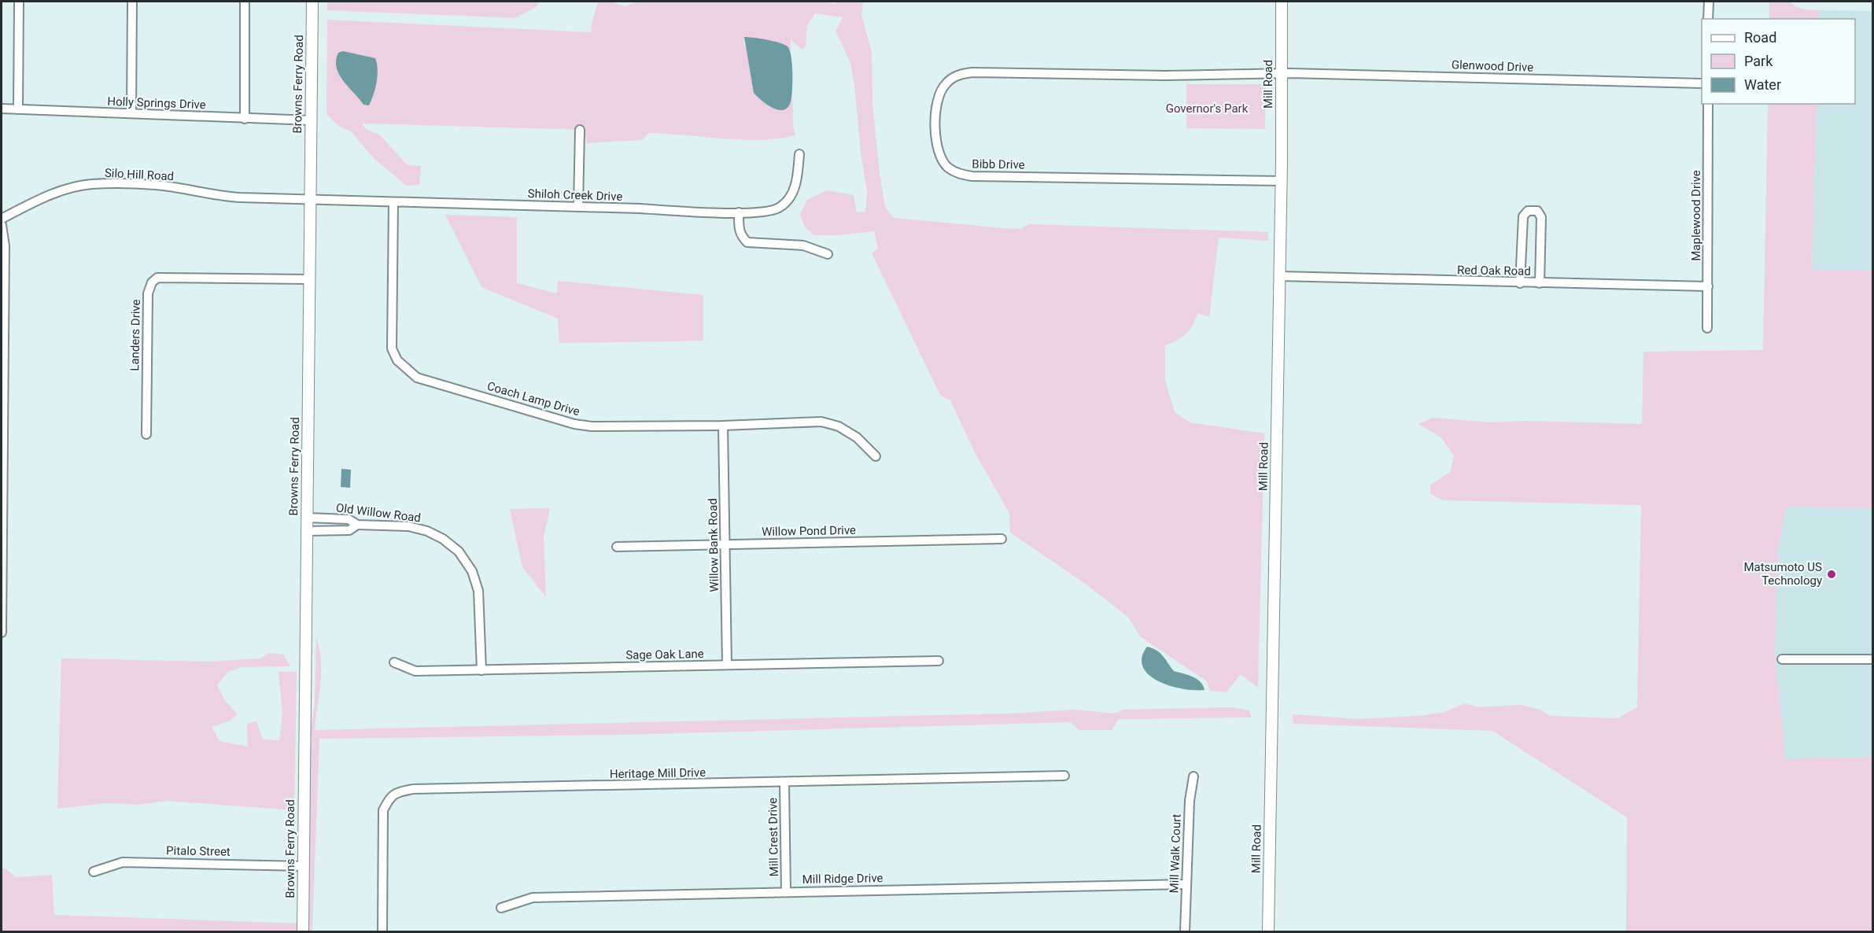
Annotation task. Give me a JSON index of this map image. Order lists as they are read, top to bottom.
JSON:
{
  "streets": {
    "street": [
      "Glenwood Drive",
      "Browns Ferry Road",
      "Mill Road",
      "Holly Springs Drive",
      "Bibb Drive",
      "Silo Hill Road",
      "Shiloh Creek Drive",
      "Maplewood Drive",
      "Red Oak Road",
      "Landers Drive",
      "Coach Lamp Drive",
      "Old Willow Road",
      "Willow Pond Drive",
      "Willow Bank Road",
      "Sage Oak Lane",
      "Heritage Mill Drive",
      "Mill Crest Drive",
      "Pitalo Street",
      "Mill Walk Court",
      "Mill Ridge Drive"
    ]
  },
  "crossings": [
    ["Glenwood Drive", "Mill Road"],
    ["Glenwood Drive", "Bibb Drive"],
    ["Browns Ferry Road", "Holly Springs Drive"],
    ["Browns Ferry Road", "Silo Hill Road"],
    ["Browns Ferry Road", "Shiloh Creek Drive"],
    ["Browns Ferry Road", "Landers Drive"],
    ["Browns Ferry Road", "Old Willow Road"],
    ["Browns Ferry Road", "Pitalo Street"],
    ["Mill Road", "Bibb Drive"],
    ["Mill Road", "Red Oak Road"],
    ["Silo Hill Road", "Shiloh Creek Drive"],
    ["Shiloh Creek Drive", "Coach Lamp Drive"],
    ["Maplewood Drive", "Red Oak Road"],
    ["Coach Lamp Drive", "Willow Bank Road"],
    ["Old Willow Road", "Sage Oak Lane"],
    ["Willow Pond Drive", "Willow Bank Road"],
    ["Willow Bank Road", "Sage Oak Lane"],
    ["Heritage Mill Drive", "Mill Crest Drive"],
    ["Mill Crest Drive", "Mill Ridge Drive"],
    ["Mill Walk Court", "Mill Ridge Drive"]
  ],
  "parks": ["Governor's Park"],
  "places": ["Matsumoto US Technology"],
  "legend": ["Road", "Park", "Water"]
}
